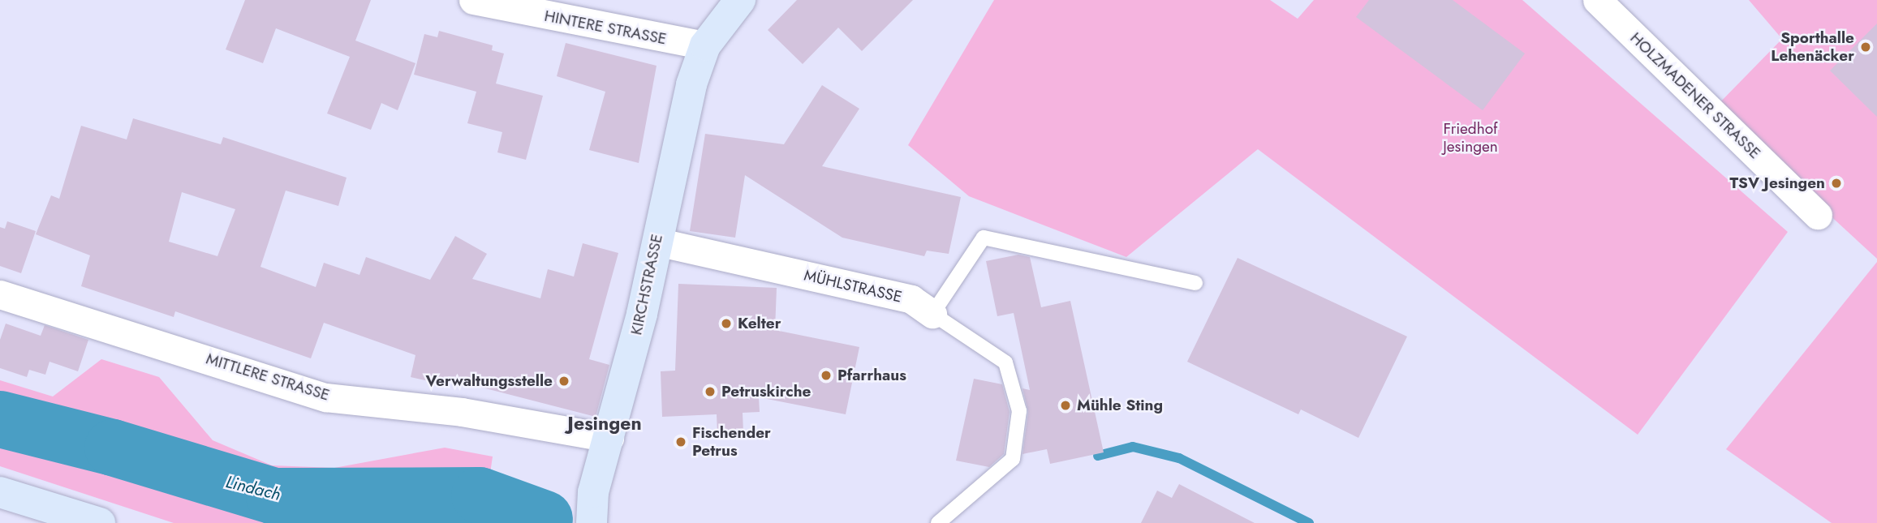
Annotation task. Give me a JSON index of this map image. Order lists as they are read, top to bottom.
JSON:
{
  "streets": {
    "street": [
      "HINTERE STRASSE",
      "HOLZMADENER STRASSE",
      "KIRCHSTRASSE",
      "MÜHLSTRASSE",
      "MITTLERE STRASSE"
    ]
  },
  "crossings": [
    ["HINTERE STRASSE", "KIRCHSTRASSE"],
    ["KIRCHSTRASSE", "MÜHLSTRASSE"],
    ["KIRCHSTRASSE", "MITTLERE STRASSE"]
  ],
  "districts": ["Jesingen"],
  "water": ["Lindach"],
  "parks": ["Friedhof Jesingen"],
  "places": [
    "Sporthalle Lehenäcker",
    "TSV Jesingen",
    "Kelter",
    "Pfarrhaus",
    "Verwaltungsstelle",
    "Petruskirche",
    "Mühle Sting",
    "Fischender Petrus"
  ]
}
